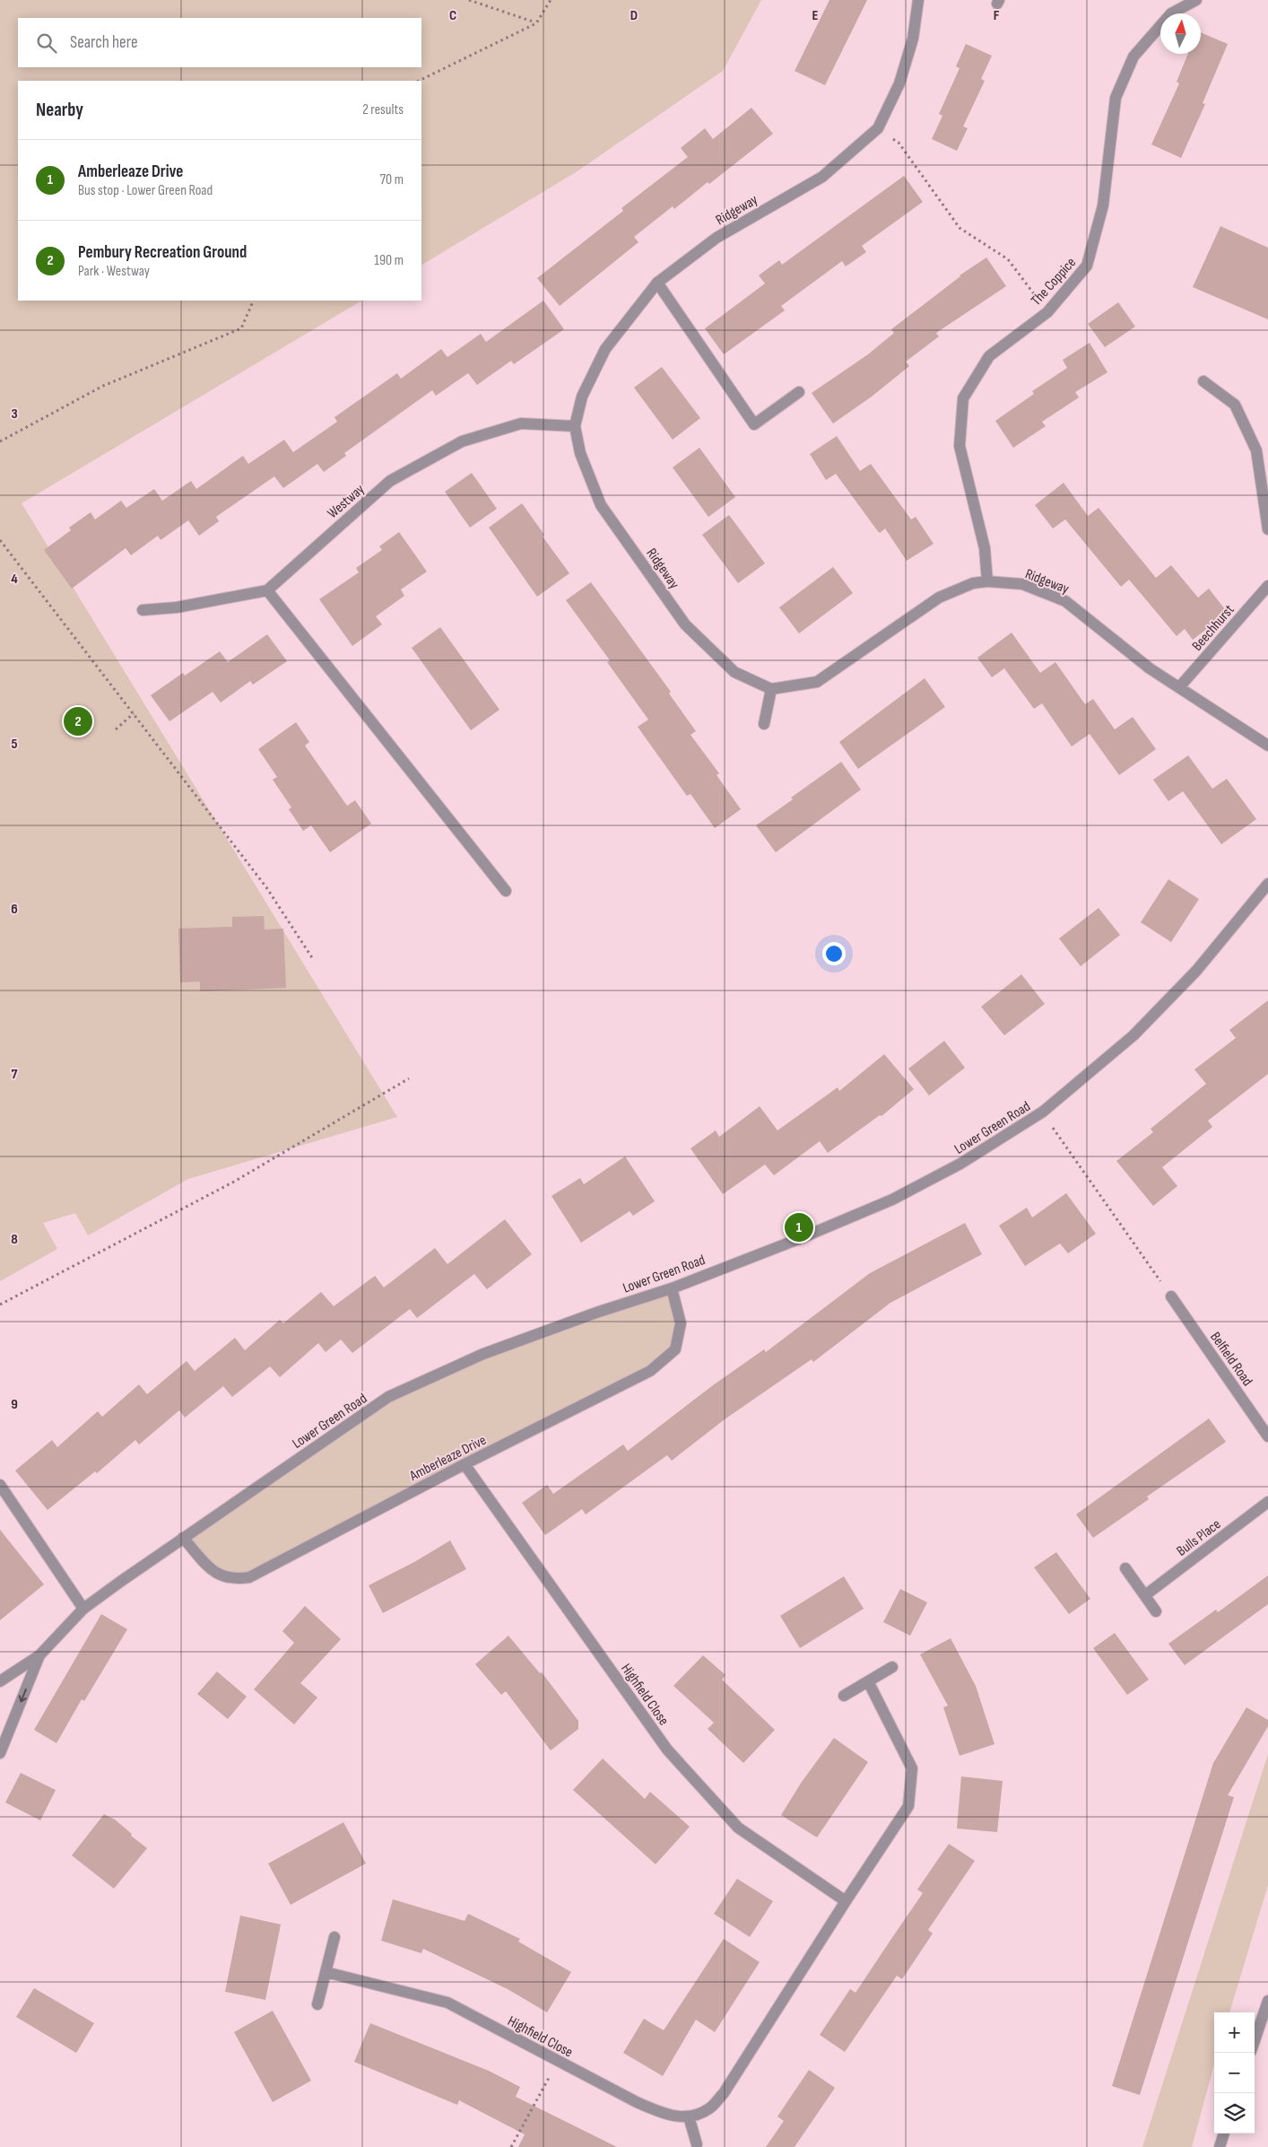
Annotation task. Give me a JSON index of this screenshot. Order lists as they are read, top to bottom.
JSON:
{
  "streets": {
    "street": [
      "Ridgeway",
      "The Coppice",
      "Westway",
      "Beechhurst",
      "Lower Green Road",
      "Belfield Road",
      "Amberleaze Drive",
      "Bulls Place",
      "Highfield Close"
    ]
  },
  "crossings": [
    ["Ridgeway", "The Coppice"],
    ["Ridgeway", "Westway"],
    ["Ridgeway", "Beechhurst"],
    ["Lower Green Road", "Amberleaze Drive"],
    ["Amberleaze Drive", "Highfield Close"]
  ],
  "north": "top",
  "page": {
    "search": "Search here",
    "heading": ["Nearby", "2 results"],
    "list": [
      {
        "mark": "1",
        "name": "Amberleaze Drive",
        "note": "Bus stop · Lower Green Road",
        "value": "70 m"
      },
      {
        "mark": "2",
        "name": "Pembury Recreation Ground",
        "note": "Park · Westway",
        "value": "190 m"
      }
    ],
    "pins": ["2", "1"],
    "map_buttons": ["+", "−"]
  },
  "grid": {
    "columns": [
      "C",
      "D",
      "E",
      "F"
    ],
    "rows": [
      "3",
      "4",
      "5",
      "6",
      "7",
      "8",
      "9"
    ]
  }
}
